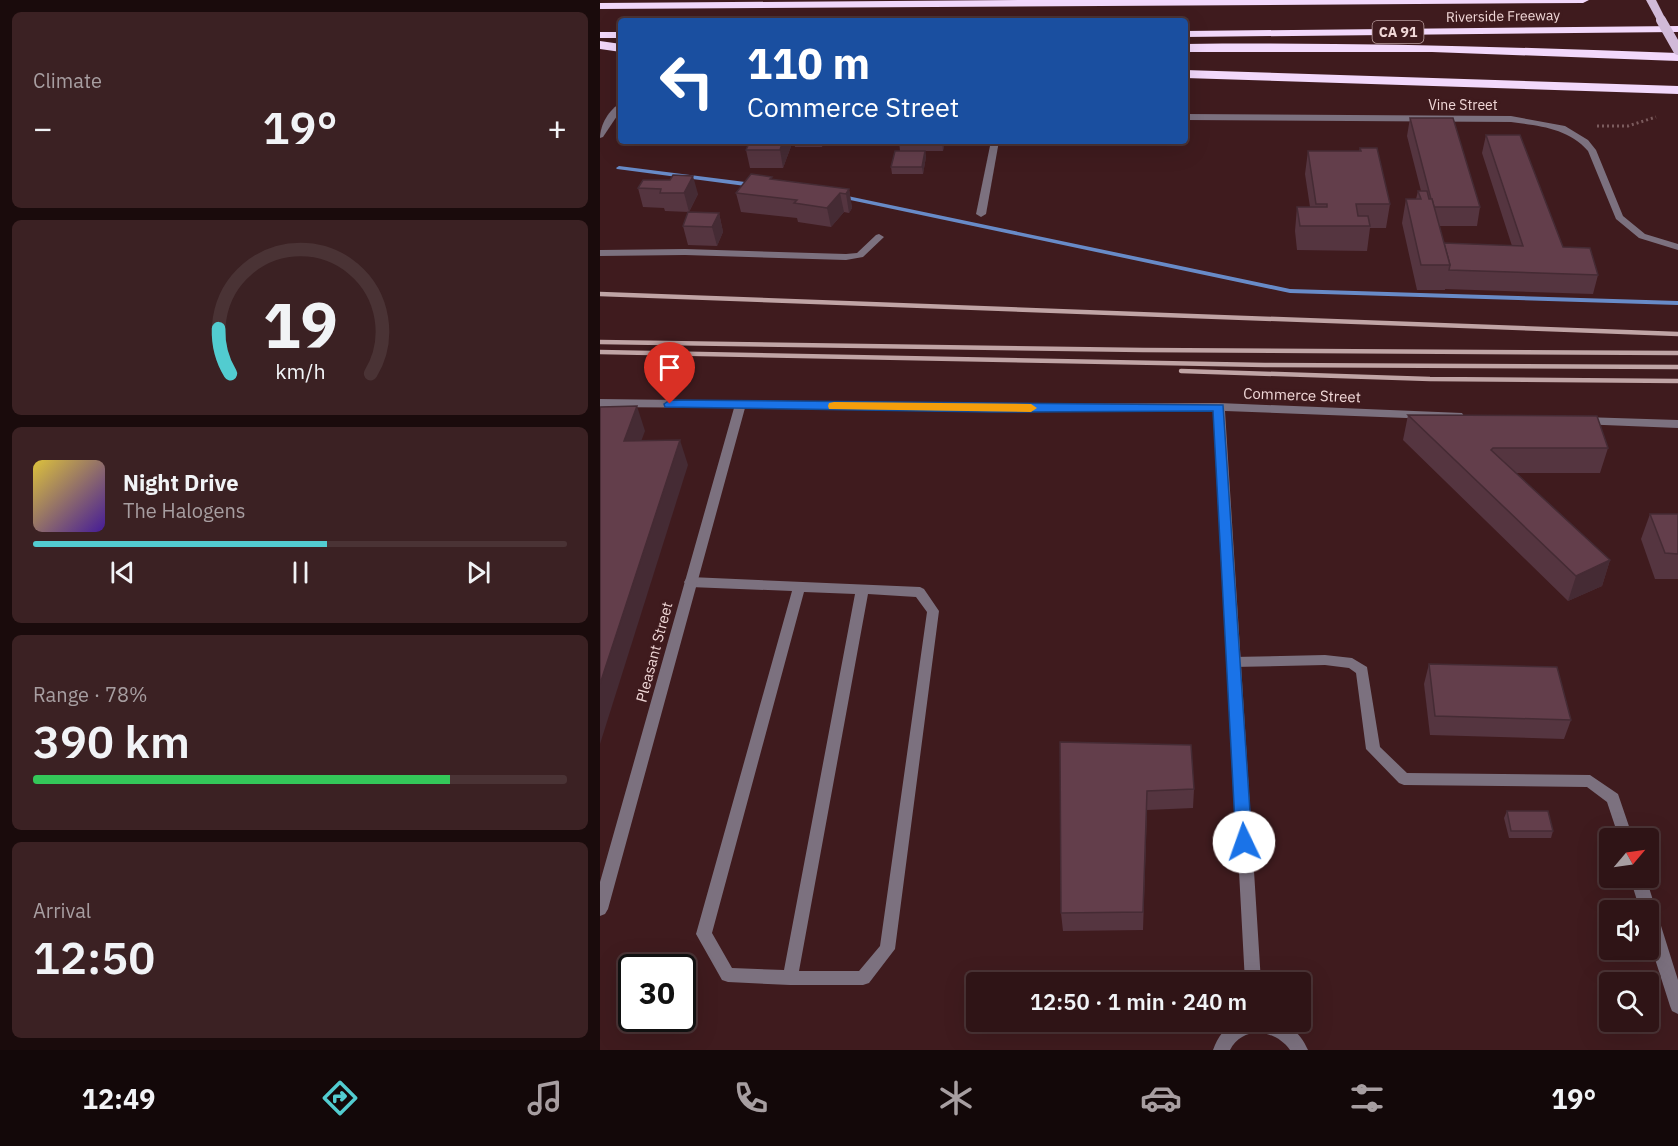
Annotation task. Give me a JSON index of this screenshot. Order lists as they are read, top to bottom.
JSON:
{
  "streets": {
    "highway": ["Riverside Freeway", "CA 91"],
    "street": ["Vine Street", "Commerce Street", "Pleasant Street"]
  },
  "crossings": [
    ["Commerce Street", "Pleasant Street"]
  ],
  "north": "top right",
  "page": {
    "tile": [
      "Climate",
      ["Range · 78%", "390 km"],
      ["Arrival", "12:50"]
    ],
    "turn": ["110 m", "Commerce Street"],
    "heat": ["−", "19°", "+"],
    "song": ["Night Drive", "The Halogens"],
    "limit": "30",
    "trip": "12:50 · 1 min · 240 m",
    "tabs": ["12:49", "19°"],
    "gauge": ["19", "km/h"]
  }
}
